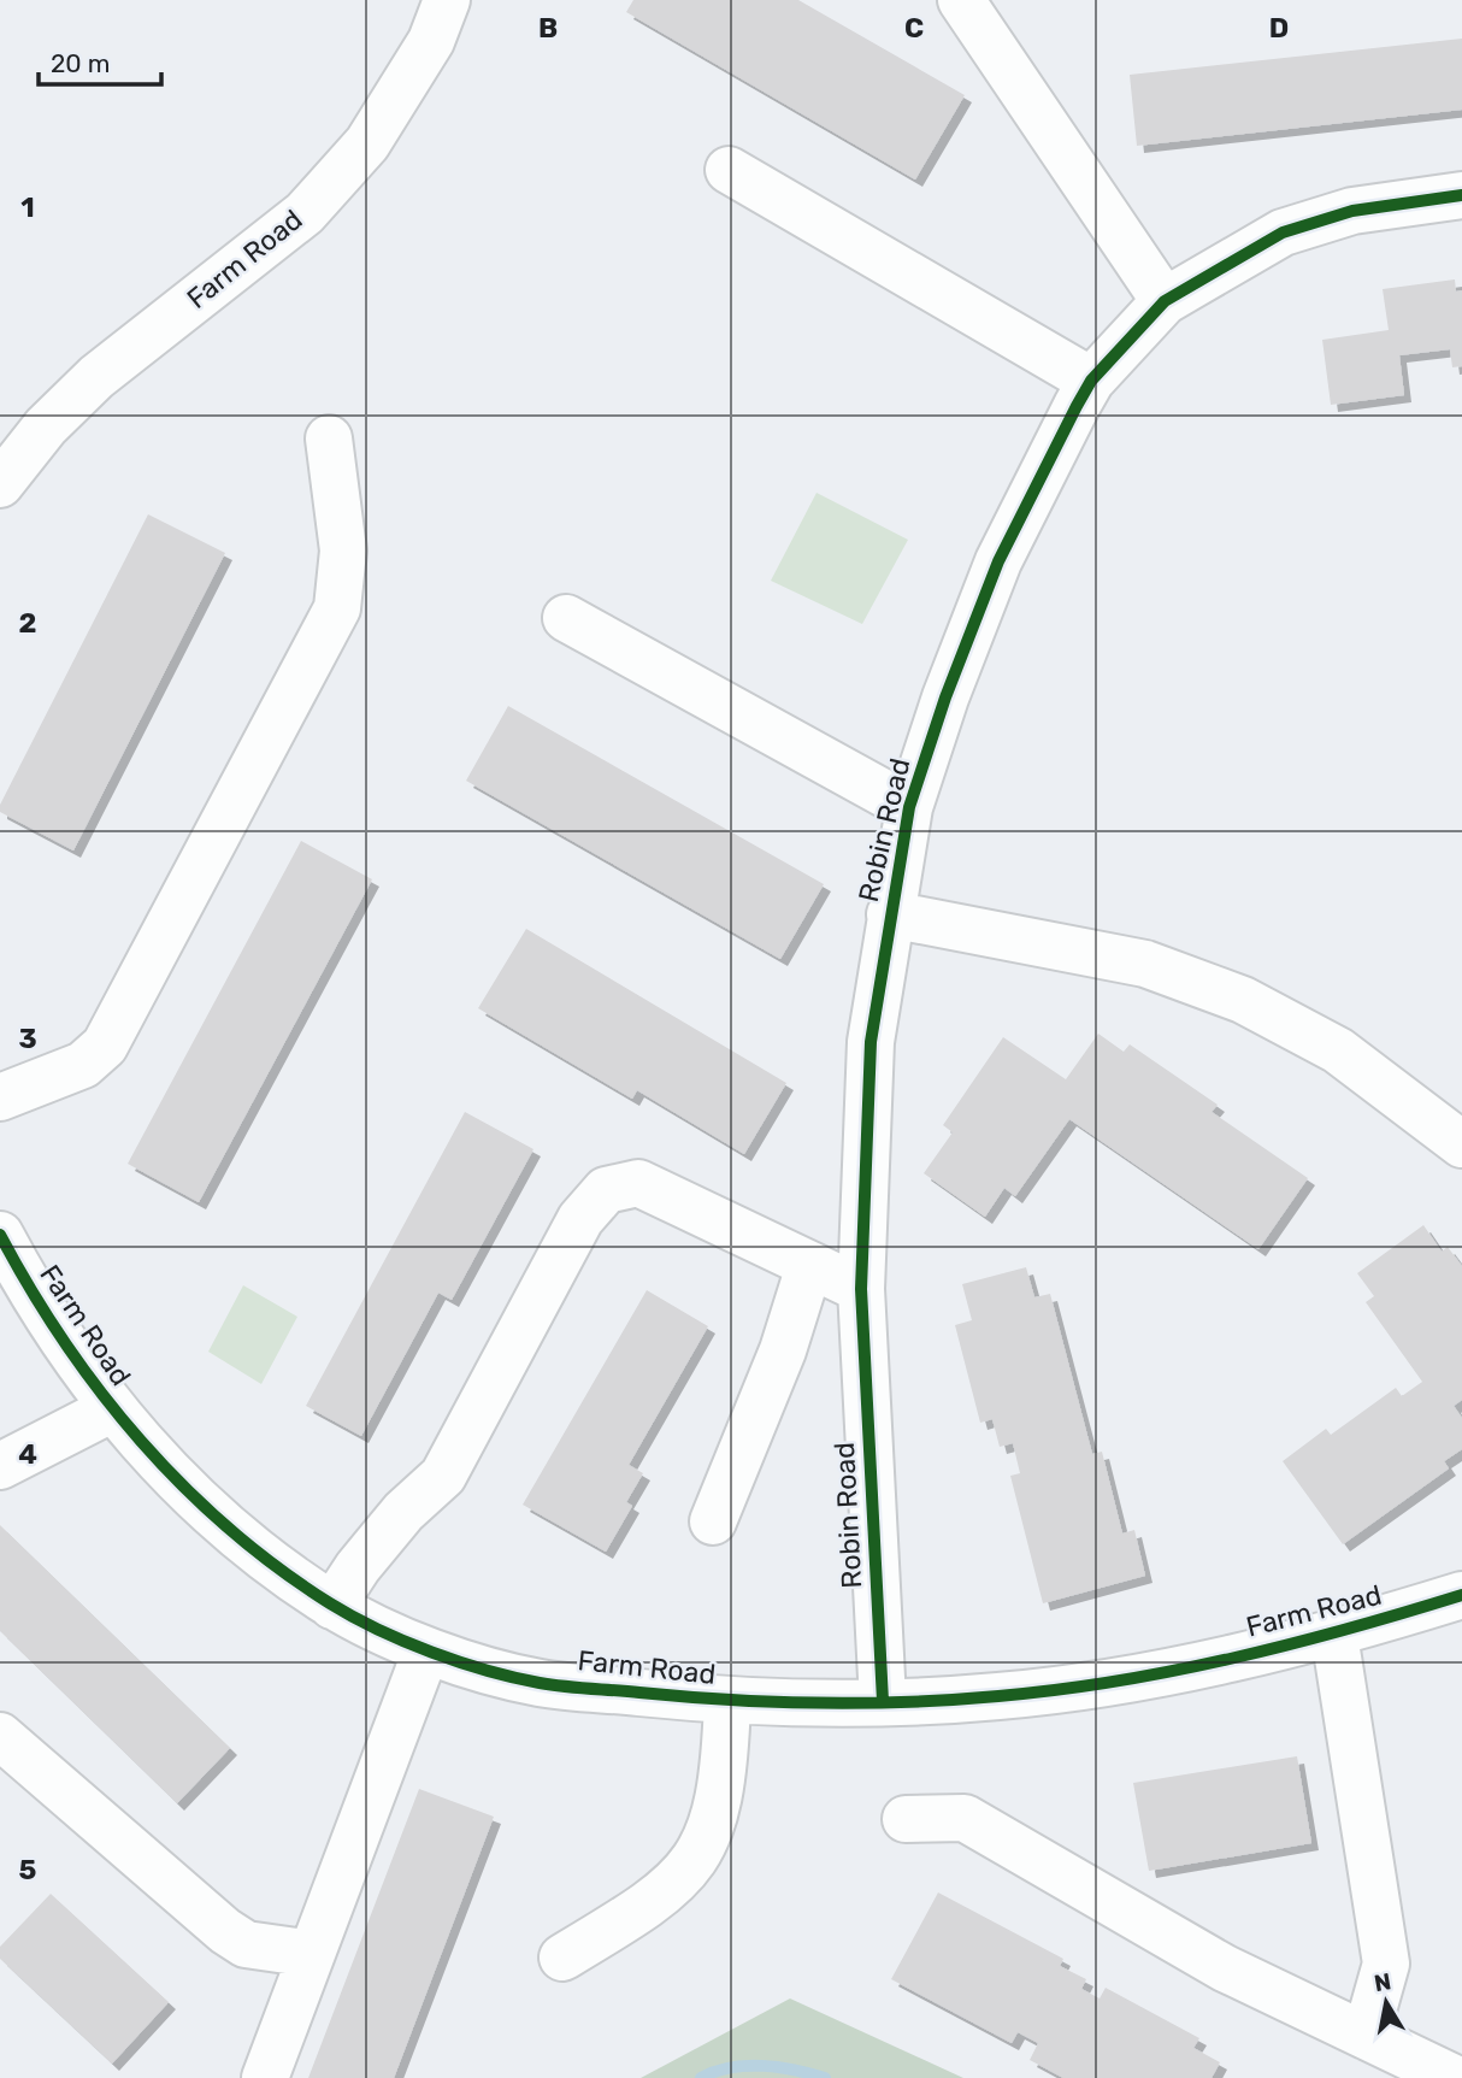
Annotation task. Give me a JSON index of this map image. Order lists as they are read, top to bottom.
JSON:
{
  "streets": {
    "street": ["Farm Road", "Robin Road"]
  },
  "crossings": [
    ["Farm Road", "Robin Road"]
  ],
  "scale_bar": "20 m",
  "north": "top",
  "grid": {
    "columns": ["B", "C", "D"],
    "rows": [
      "1",
      "2",
      "3",
      "4",
      "5"
    ]
  }
}
